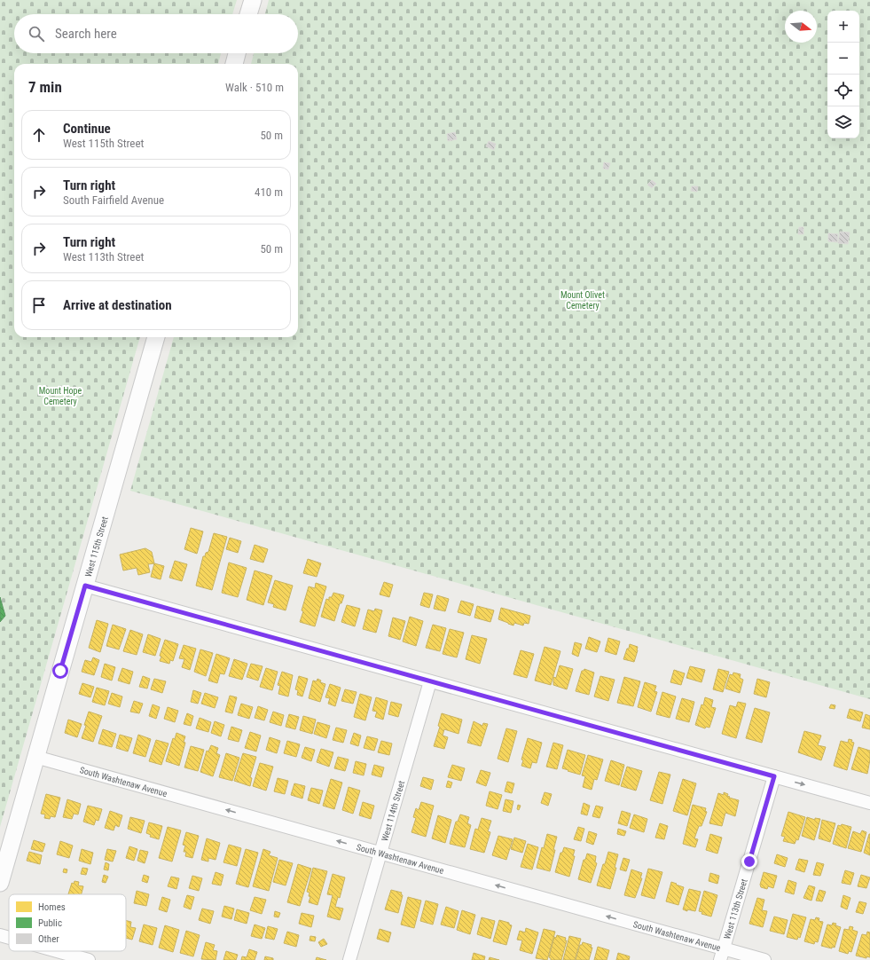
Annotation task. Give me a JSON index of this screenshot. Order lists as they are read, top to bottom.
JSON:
{
  "streets": {
    "street": [
      "West 115th Street",
      "South Washtenaw Avenue",
      "West 114th Street",
      "West 113th Street"
    ]
  },
  "crossings": [
    ["West 115th Street", "South Washtenaw Avenue"],
    ["South Washtenaw Avenue", "West 114th Street"],
    ["South Washtenaw Avenue", "West 113th Street"]
  ],
  "one_way": ["South Washtenaw Avenue"],
  "parks": ["Mount Olivet Cemetery", "Mount Hope Cemetery"],
  "legend": ["Homes", "Public", "Other"],
  "north": "right",
  "page": {
    "map_buttons": ["+", "−"],
    "search": "Search here",
    "heading": ["7 min", "Walk · 510 m"],
    "list": [
      ["Continue", "West 115th Street", "50 m"],
      ["Turn right", "South Fairfield Avenue", "410 m"],
      ["Turn right", "West 113th Street", "50 m"],
      "Arrive at destination"
    ]
  }
}
